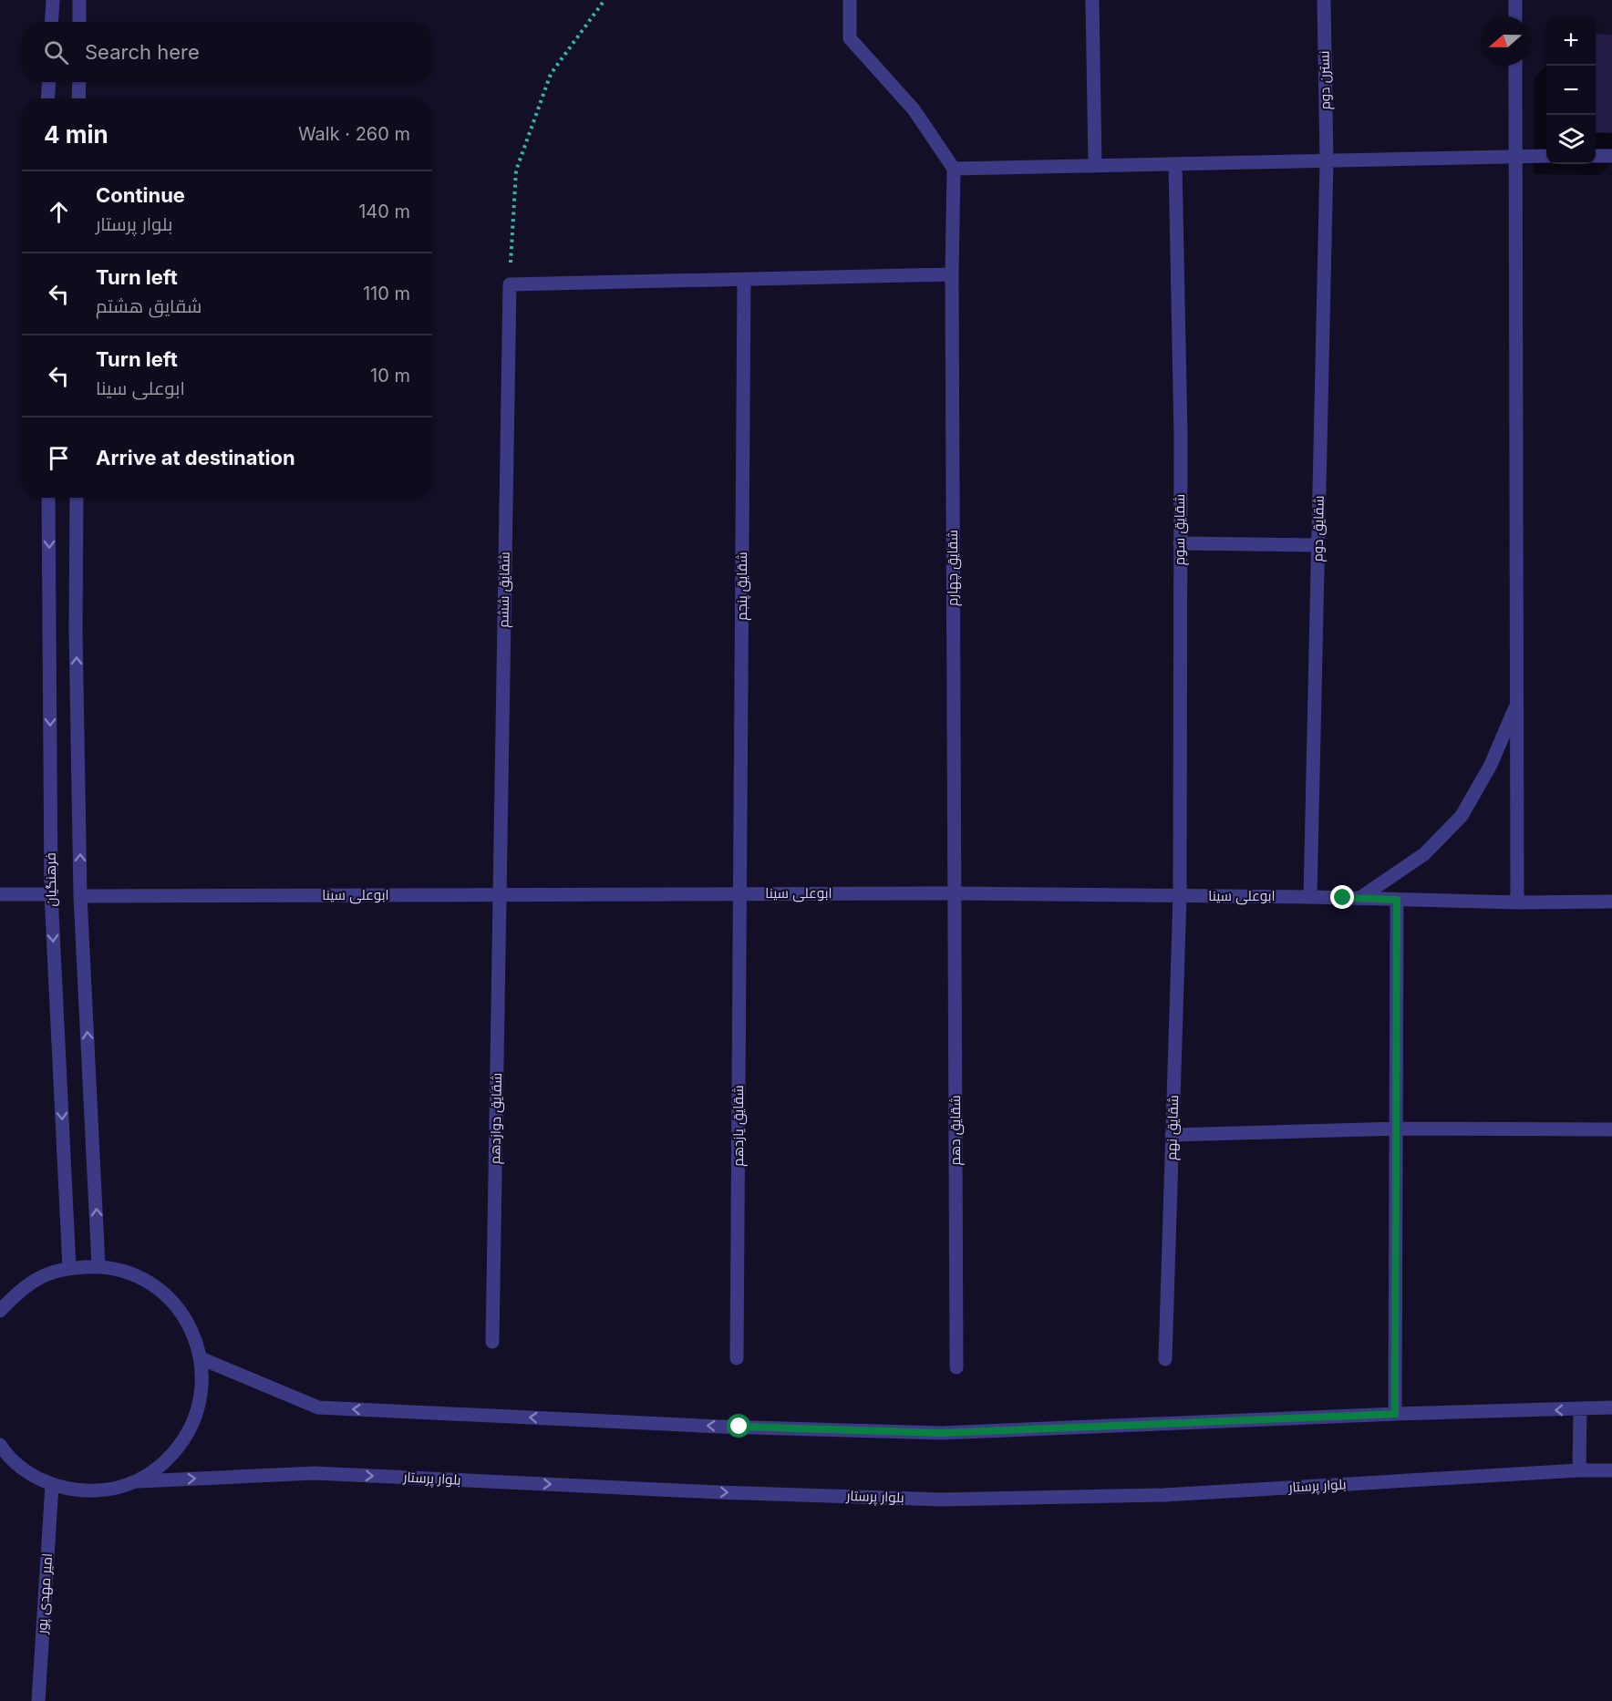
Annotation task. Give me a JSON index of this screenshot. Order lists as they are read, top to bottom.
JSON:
{
  "streets": {
    "street": [
      "نسترن دوم",
      "شقایق دوم",
      "شقایق سوم",
      "شقایق چهارم",
      "شقایق پنجم",
      "شقایق ششم",
      "فرهنگیان",
      "ابوعلی سینا",
      "شقایق دوازدهم",
      "شقایق یازدهم",
      "شقایق نهم",
      "شقایق دهم",
      "بلوار پرستار",
      "امیر مهدی پور"
    ]
  },
  "crossings": [
    ["نسترن دوم", "شقایق دوم"],
    ["شقایق دوم", "ابوعلی سینا"],
    ["شقایق سوم", "ابوعلی سینا"],
    ["شقایق سوم", "شقایق نهم"],
    ["شقایق چهارم", "ابوعلی سینا"],
    ["شقایق چهارم", "شقایق دهم"],
    ["شقایق پنجم", "ابوعلی سینا"],
    ["شقایق پنجم", "شقایق یازدهم"],
    ["شقایق ششم", "ابوعلی سینا"],
    ["شقایق ششم", "شقایق دوازدهم"],
    ["ابوعلی سینا", "شقایق دوازدهم"],
    ["ابوعلی سینا", "شقایق یازدهم"],
    ["ابوعلی سینا", "شقایق نهم"],
    ["ابوعلی سینا", "شقایق دهم"]
  ],
  "north": "left",
  "page": {
    "map_buttons": ["+", "−"],
    "search": "Search here",
    "heading": ["4 min", "Walk · 260 m"],
    "list": [
      ["Continue", "بلوار پرستار", "140 m"],
      ["Turn left", "شقایق هشتم", "110 m"],
      ["Turn left", "ابوعلی سینا", "10 m"],
      "Arrive at destination"
    ]
  }
}
